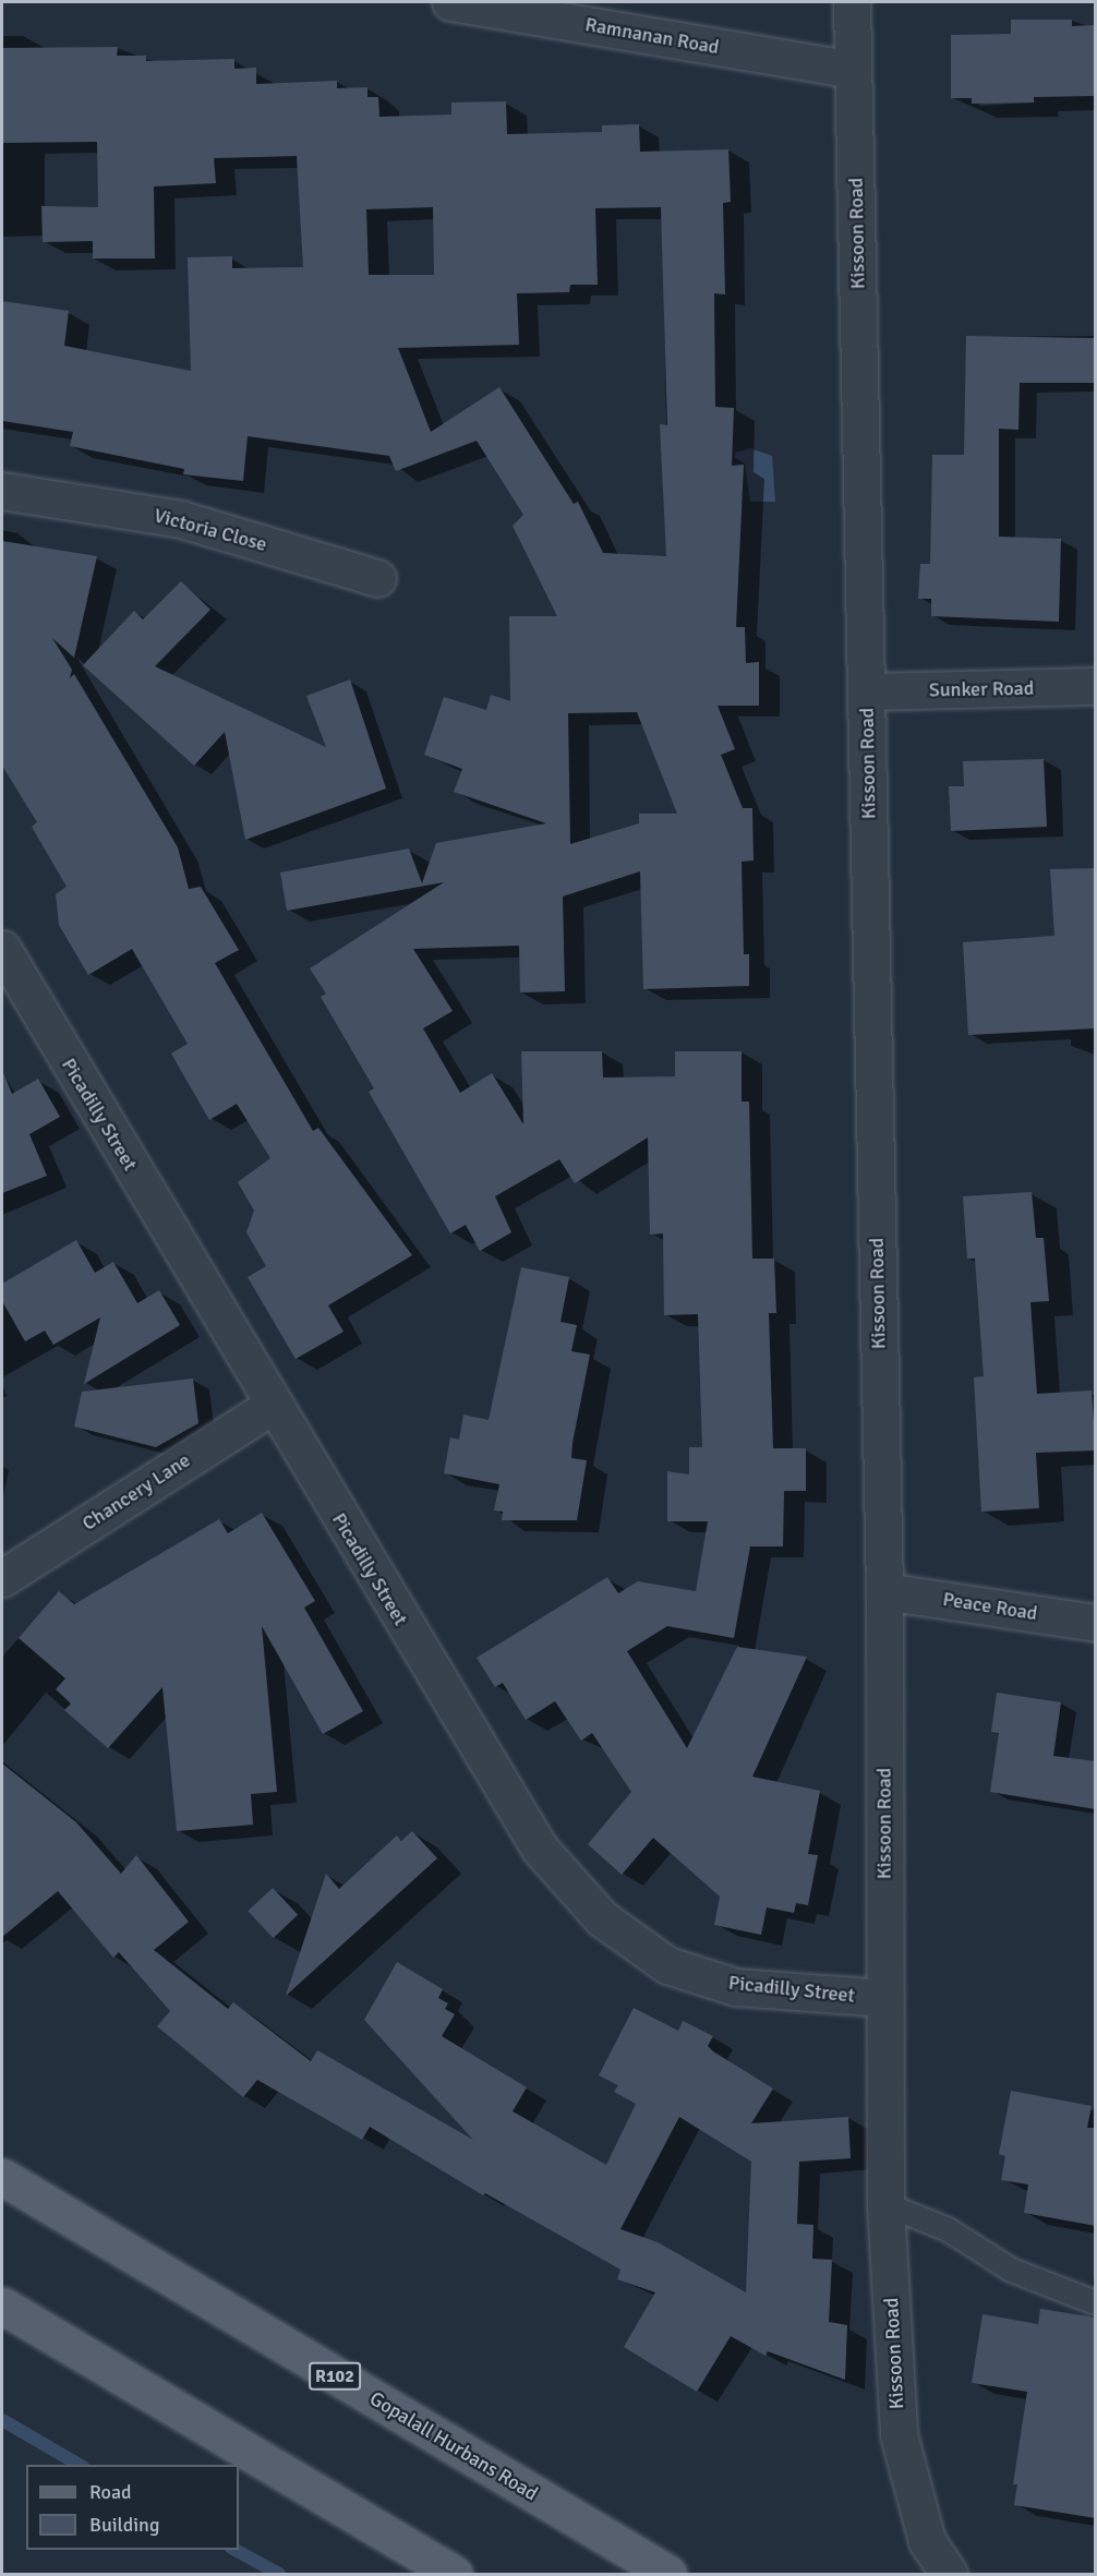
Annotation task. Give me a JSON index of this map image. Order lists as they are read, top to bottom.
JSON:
{
  "streets": {
    "main road": ["R102", "Gopalall Hurbans Road"],
    "street": [
      "Ramnanan Road",
      "Kissoon Road",
      "Victoria Close",
      "Sunker Road",
      "Picadilly Street",
      "Chancery Lane",
      "Peace Road"
    ]
  },
  "crossings": [
    ["Ramnanan Road", "Kissoon Road"],
    ["Kissoon Road", "Sunker Road"],
    ["Kissoon Road", "Picadilly Street"],
    ["Kissoon Road", "Peace Road"],
    ["Picadilly Street", "Chancery Lane"]
  ],
  "legend": ["Road", "Building"]
}
